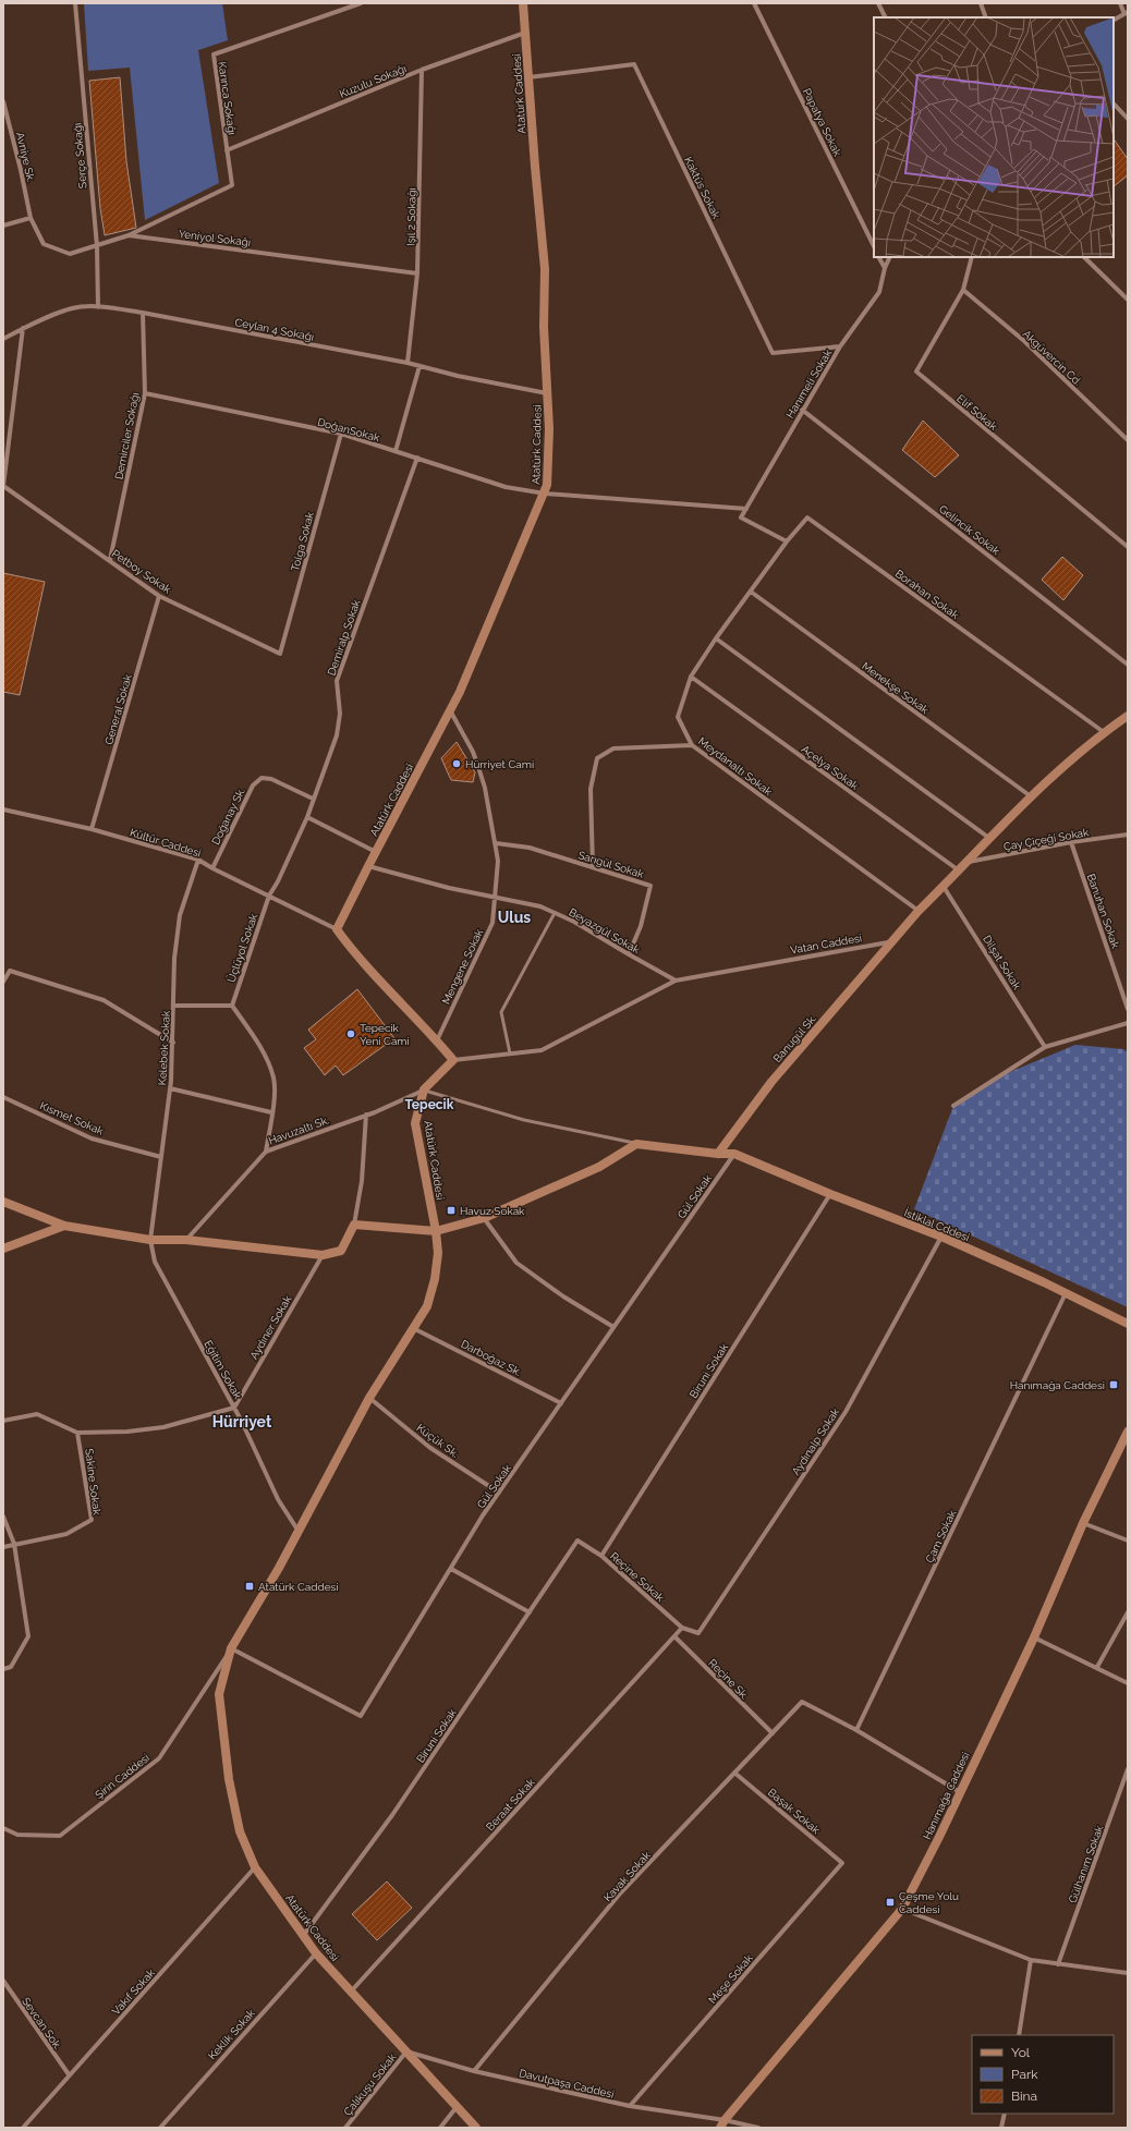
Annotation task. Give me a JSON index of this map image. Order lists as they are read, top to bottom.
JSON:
{
  "streets": {
    "main road": [
      "Atatürk Caddesi",
      "Banugül Sk.",
      "İstiklal Cddesi",
      "Hanımağa Caddesi"
    ],
    "street": [
      "Kuzulu Sokağı",
      "Karınca Sokağı",
      "Papatya Sokak",
      "Serçe Sokağı",
      "Avniye Sk.",
      "Kaktüs Sokak",
      "Işıl 2 Sokağı",
      "Yeniyol Sokağı",
      "Ceylan 4 Sokağı",
      "Akgüvercin Cd.",
      "Hanımeli Sokak",
      "Elif Sokak",
      "DoğanSokak",
      "Demirciler Sokağı",
      "Gelincik Sokak",
      "Tolga Sokak",
      "Petboy Sokak",
      "Borahan Sokak",
      "Demiralp Sokak",
      "Menekşe Sokak",
      "General Sokak",
      "Meydanaltı Sokak",
      "Açelya Sokak",
      "Doğanay Sk.",
      "Çay Çiçeği Sokak",
      "Kültür Caddesi",
      "Sarıgül Sokak",
      "Banuhan Sokak",
      "Beyazgül Sokak",
      "Vatan Caddesi",
      "Üçlüyol Sokak",
      "Dilşat Sokak",
      "Mengene Sokak",
      "Kelebek Sokak",
      "Kısmet Sokak",
      "Havuzaltı Sk.",
      "Gül Sokak",
      "Aydıner Sokak",
      "Darboğaz Sk.",
      "Eğitim Sokak",
      "Biruni Sokak",
      "Küçük Sk.",
      "Aydınalp Sokak",
      "Sakine Sokak",
      "Çam Sokak",
      "Reçine Sokak",
      "Reçine Sk.",
      "Şirin Caddesi",
      "Beraat Sokak",
      "Başak Sokak",
      "Gülhanım Sokak",
      "Kavak Sokak",
      "Meşe Sokak",
      "Vakıf Sokak",
      "Sevcan Sok.",
      "Keklik Sokak",
      "Davutpaşa Caddesi",
      "Çalıkuşu Sokak"
    ]
  },
  "crossings": [
    ["Kuzulu Sokağı", "Atatürk Caddesi"],
    ["Kuzulu Sokağı", "Karınca Sokağı"],
    ["Kuzulu Sokağı", "Işıl 2 Sokağı"],
    ["Atatürk Caddesi", "Kaktüs Sokak"],
    ["Atatürk Caddesi", "Ceylan 4 Sokağı"],
    ["Atatürk Caddesi", "DoğanSokak"],
    ["Atatürk Caddesi", "Kültür Caddesi"],
    ["Atatürk Caddesi", "Beyazgül Sokak"],
    ["Atatürk Caddesi", "Mengene Sokak"],
    ["Atatürk Caddesi", "Havuzaltı Sk."],
    ["Atatürk Caddesi", "Gül Sokak"],
    ["Atatürk Caddesi", "Darboğaz Sk."],
    ["Atatürk Caddesi", "Eğitim Sokak"],
    ["Atatürk Caddesi", "Biruni Sokak"],
    ["Atatürk Caddesi", "Küçük Sk."],
    ["Atatürk Caddesi", "Şirin Caddesi"],
    ["Atatürk Caddesi", "Beraat Sokak"],
    ["Atatürk Caddesi", "Vakıf Sokak"],
    ["Atatürk Caddesi", "Keklik Sokak"],
    ["Atatürk Caddesi", "Davutpaşa Caddesi"],
    ["Atatürk Caddesi", "Çalıkuşu Sokak"],
    ["Karınca Sokağı", "Yeniyol Sokağı"],
    ["Serçe Sokağı", "Yeniyol Sokağı"],
    ["Serçe Sokağı", "Ceylan 4 Sokağı"],
    ["Avniye Sk.", "Yeniyol Sokağı"],
    ["Kaktüs Sokak", "Hanımeli Sokak"],
    ["Işıl 2 Sokağı", "Yeniyol Sokağı"],
    ["Işıl 2 Sokağı", "Ceylan 4 Sokağı"],
    ["Ceylan 4 Sokağı", "Demirciler Sokağı"],
    ["Akgüvercin Cd.", "Elif Sokak"],
    ["Hanımeli Sokak", "Gelincik Sokak"],
    ["Hanımeli Sokak", "Borahan Sokak"],
    ["Hanımeli Sokak", "Meydanaltı Sokak"],
    ["DoğanSokak", "Demirciler Sokağı"],
    ["DoğanSokak", "Tolga Sokak"],
    ["DoğanSokak", "Demiralp Sokak"],
    ["Demirciler Sokağı", "Petboy Sokak"],
    ["Tolga Sokak", "Petboy Sokak"],
    ["Petboy Sokak", "General Sokak"],
    ["Borahan Sokak", "Meydanaltı Sokak"],
    ["Demiralp Sokak", "Doğanay Sk."],
    ["Demiralp Sokak", "Kültür Caddesi"],
    ["Demiralp Sokak", "Üçlüyol Sokak"],
    ["Menekşe Sokak", "Meydanaltı Sokak"],
    ["General Sokak", "Kültür Caddesi"],
    ["Meydanaltı Sokak", "Açelya Sokak"],
    ["Doğanay Sk.", "Kültür Caddesi"],
    ["Çay Çiçeği Sokak", "Banuhan Sokak"],
    ["Kültür Caddesi", "Üçlüyol Sokak"],
    ["Kültür Caddesi", "Kelebek Sokak"],
    ["Sarıgül Sokak", "Beyazgül Sokak"],
    ["Sarıgül Sokak", "Mengene Sokak"],
    ["Beyazgül Sokak", "Vatan Caddesi"],
    ["Beyazgül Sokak", "Mengene Sokak"],
    ["Vatan Caddesi", "Banugül Sk."],
    ["Kelebek Sokak", "Kısmet Sokak"],
    ["Kelebek Sokak", "Eğitim Sokak"],
    ["Gül Sokak", "İstiklal Cddesi"],
    ["Gül Sokak", "Darboğaz Sk."],
    ["Gül Sokak", "Küçük Sk."],
    ["Gül Sokak", "Şirin Caddesi"],
    ["İstiklal Cddesi", "Biruni Sokak"],
    ["İstiklal Cddesi", "Aydınalp Sokak"],
    ["İstiklal Cddesi", "Çam Sokak"],
    ["Aydıner Sokak", "Eğitim Sokak"],
    ["Biruni Sokak", "Reçine Sokak"],
    ["Aydınalp Sokak", "Reçine Sokak"],
    ["Aydınalp Sokak", "Beraat Sokak"],
    ["Çam Sokak", "Kavak Sokak"],
    ["Reçine Sokak", "Beraat Sokak"],
    ["Reçine Sk.", "Beraat Sokak"],
    ["Reçine Sk.", "Kavak Sokak"],
    ["Hanımağa Caddesi", "Davutpaşa Caddesi"],
    ["Başak Sokak", "Kavak Sokak"],
    ["Başak Sokak", "Meşe Sokak"],
    ["Kavak Sokak", "Davutpaşa Caddesi"],
    ["Meşe Sokak", "Davutpaşa Caddesi"],
    ["Vakıf Sokak", "Sevcan Sok."],
    ["Davutpaşa Caddesi", "Çalıkuşu Sokak"]
  ],
  "districts": ["Ulus", "Tepecik", "Hürriyet"],
  "places": {
    "other": ["Hürriyet Cami", "Tepecik Yeni Cami"],
    "transit": [
      "Havuz Sokak",
      "Hanımağa Caddesi",
      "Atatürk Caddesi",
      "Çeşme Yolu Caddesi"
    ]
  },
  "legend": ["Yol", "Park", "Bina"]
}
